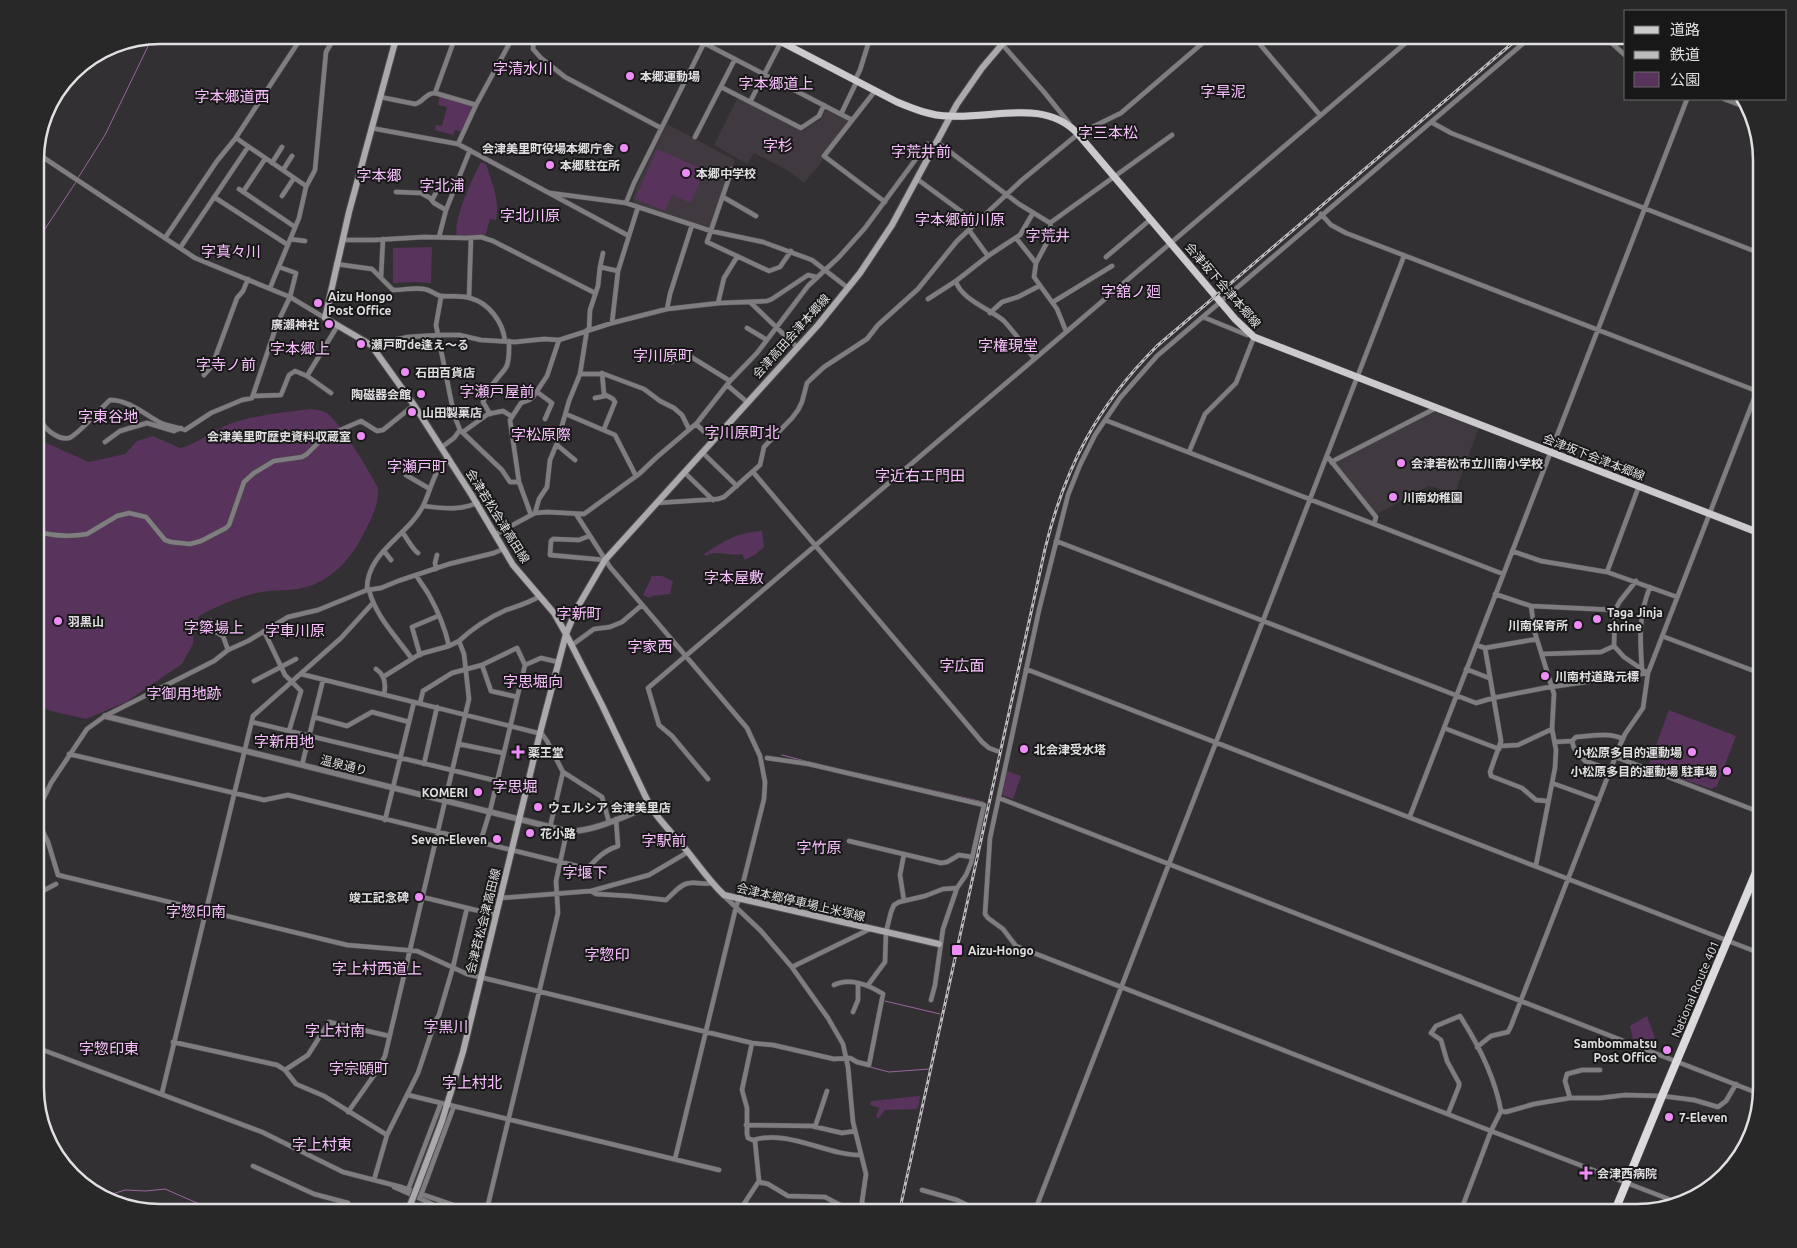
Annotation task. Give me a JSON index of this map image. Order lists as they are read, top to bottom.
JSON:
{
  "streets": {
    "highway": ["National Route 401"],
    "main road": [
      "会津坂下会津本郷線",
      "会津高田会津本郷線",
      "会津若松会津高田線",
      "会津本郷停車場上米塚線"
    ],
    "street": ["温泉通り"]
  },
  "crossings": [
    ["会津坂下会津本郷線", "会津高田会津本郷線"],
    ["会津高田会津本郷線", "会津若松会津高田線"],
    ["会津高田会津本郷線", "会津本郷停車場上米塚線"],
    ["会津若松会津高田線", "温泉通り"],
    ["会津若松会津高田線", "会津本郷停車場上米塚線"]
  ],
  "districts": [
    "字清水川",
    "字本郷道上",
    "字旱泥",
    "字本郷道西",
    "字三本松",
    "字杉",
    "字荒井前",
    "字本郷",
    "字北浦",
    "字北川原",
    "字本郷前川原",
    "字荒井",
    "字真々川",
    "字舘ノ廻",
    "字権現堂",
    "字本郷上",
    "字川原町",
    "字寺ノ前",
    "字瀬戸屋前",
    "字東谷地",
    "字川原町北",
    "字松原際",
    "字瀬戸町",
    "字近右エ門田",
    "字本屋敷",
    "字新町",
    "字簗場上",
    "字車川原",
    "字家西",
    "字広面",
    "字思堀向",
    "字御用地跡",
    "字新用地",
    "字思堀",
    "字駅前",
    "字竹原",
    "字堰下",
    "字惣印南",
    "字惣印",
    "字上村西道上",
    "字黒川",
    "字上村南",
    "字惣印東",
    "字宗頤町",
    "字上村北",
    "字上村東"
  ],
  "places": {
    "other": [
      "本郷運動場",
      "会津美里町役場本郷庁舎",
      "本郷駐在所",
      "本郷中学校",
      "Aizu Hongo Post Office",
      "廣瀨神社",
      "瀬戸町de逢え〜る",
      "石田百貨店",
      "陶磁器会館",
      "山田製菓店",
      "会津美里町歴史資料収蔵室",
      "会津若松市立川南小学校",
      "川南幼稚園",
      "Taga Jinja shrine",
      "羽黒山",
      "川南保育所",
      "川南村道路元標",
      "北会津受水塔",
      "小松原多目的運動場",
      "小松原多目的運動場 駐車場",
      "KOMERI",
      "ウェルシア 会津美里店",
      "花小路",
      "Seven-Eleven",
      "竣工記念碑",
      "Sambommatsu Post Office",
      "7-Eleven"
    ],
    "health": ["薬王堂", "会津西病院"],
    "transit": ["Aizu-Hongo"]
  },
  "legend": ["道路", "鉄道", "公園"]
}
